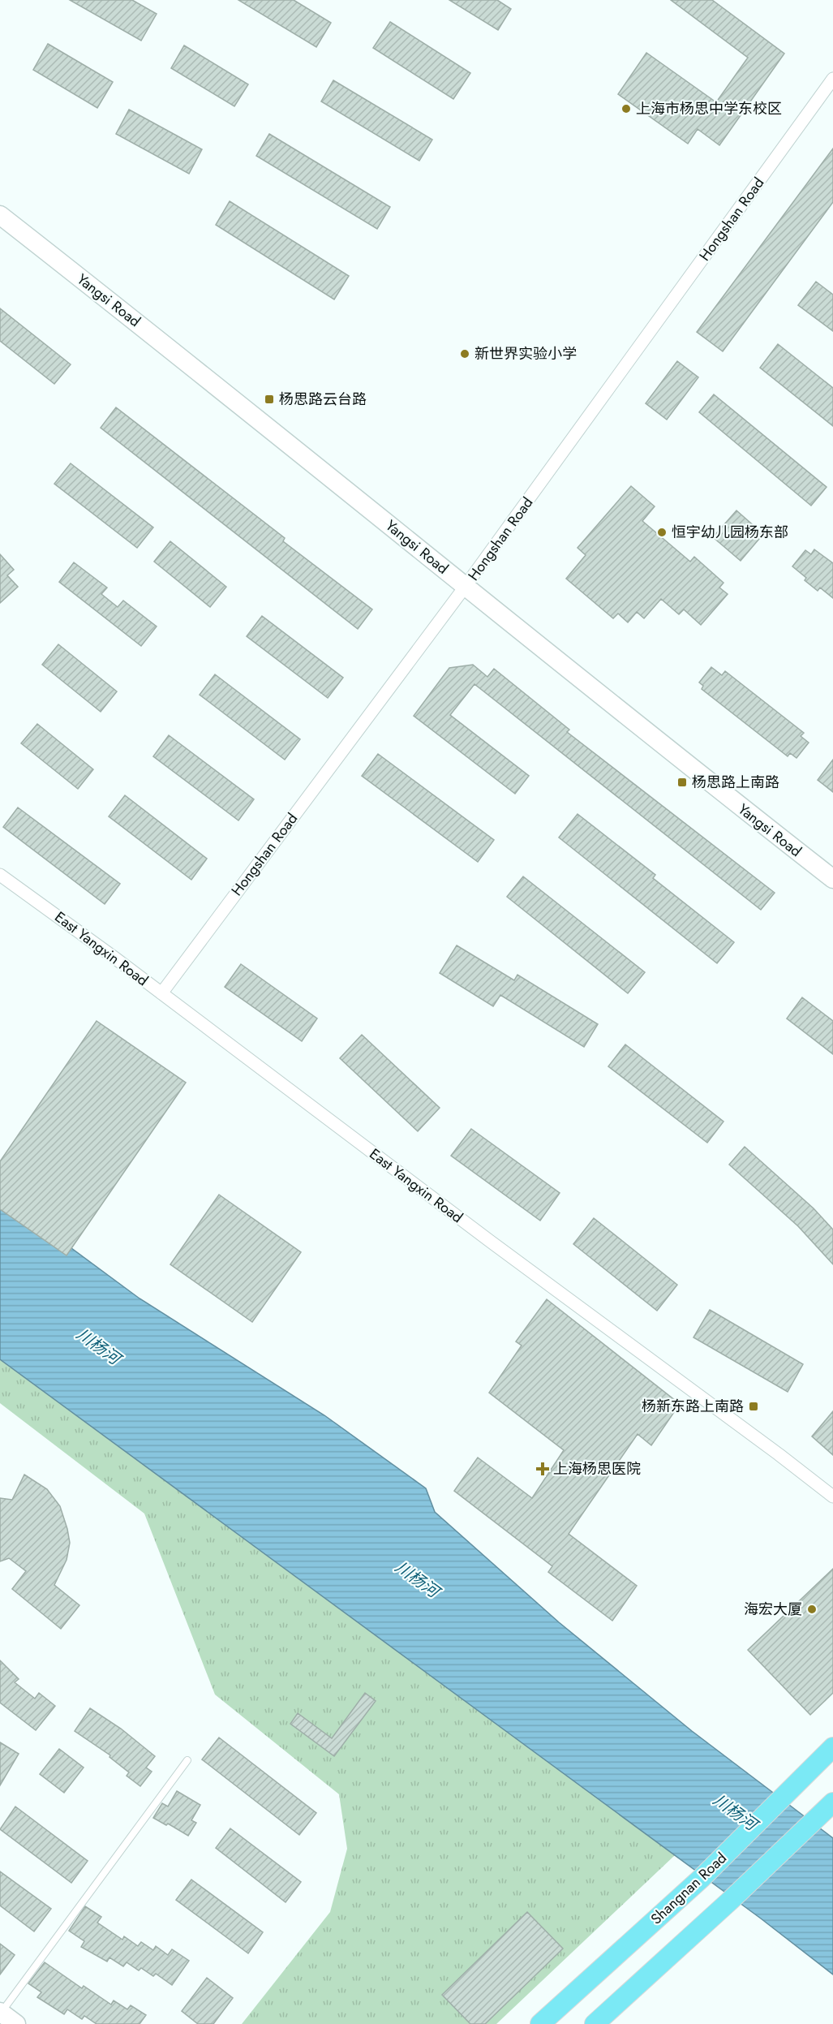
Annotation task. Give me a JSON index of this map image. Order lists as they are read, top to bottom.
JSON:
{
  "streets": {
    "main road": ["Shangnan Road"],
    "street": ["Hongshan Road", "Yangsi Road", "East Yangxin Road"]
  },
  "crossings": [
    ["Hongshan Road", "Yangsi Road"],
    ["Hongshan Road", "East Yangxin Road"]
  ],
  "water": ["川杨河"],
  "places": {
    "other": [
      "上海市杨思中学东校区",
      "新世界实验小学",
      "恒宇幼儿园杨东部",
      "海宏大厦"
    ],
    "transit": ["杨思路云台路", "杨思路上南路", "杨新东路上南路"],
    "health": ["上海杨思医院"]
  }
}
